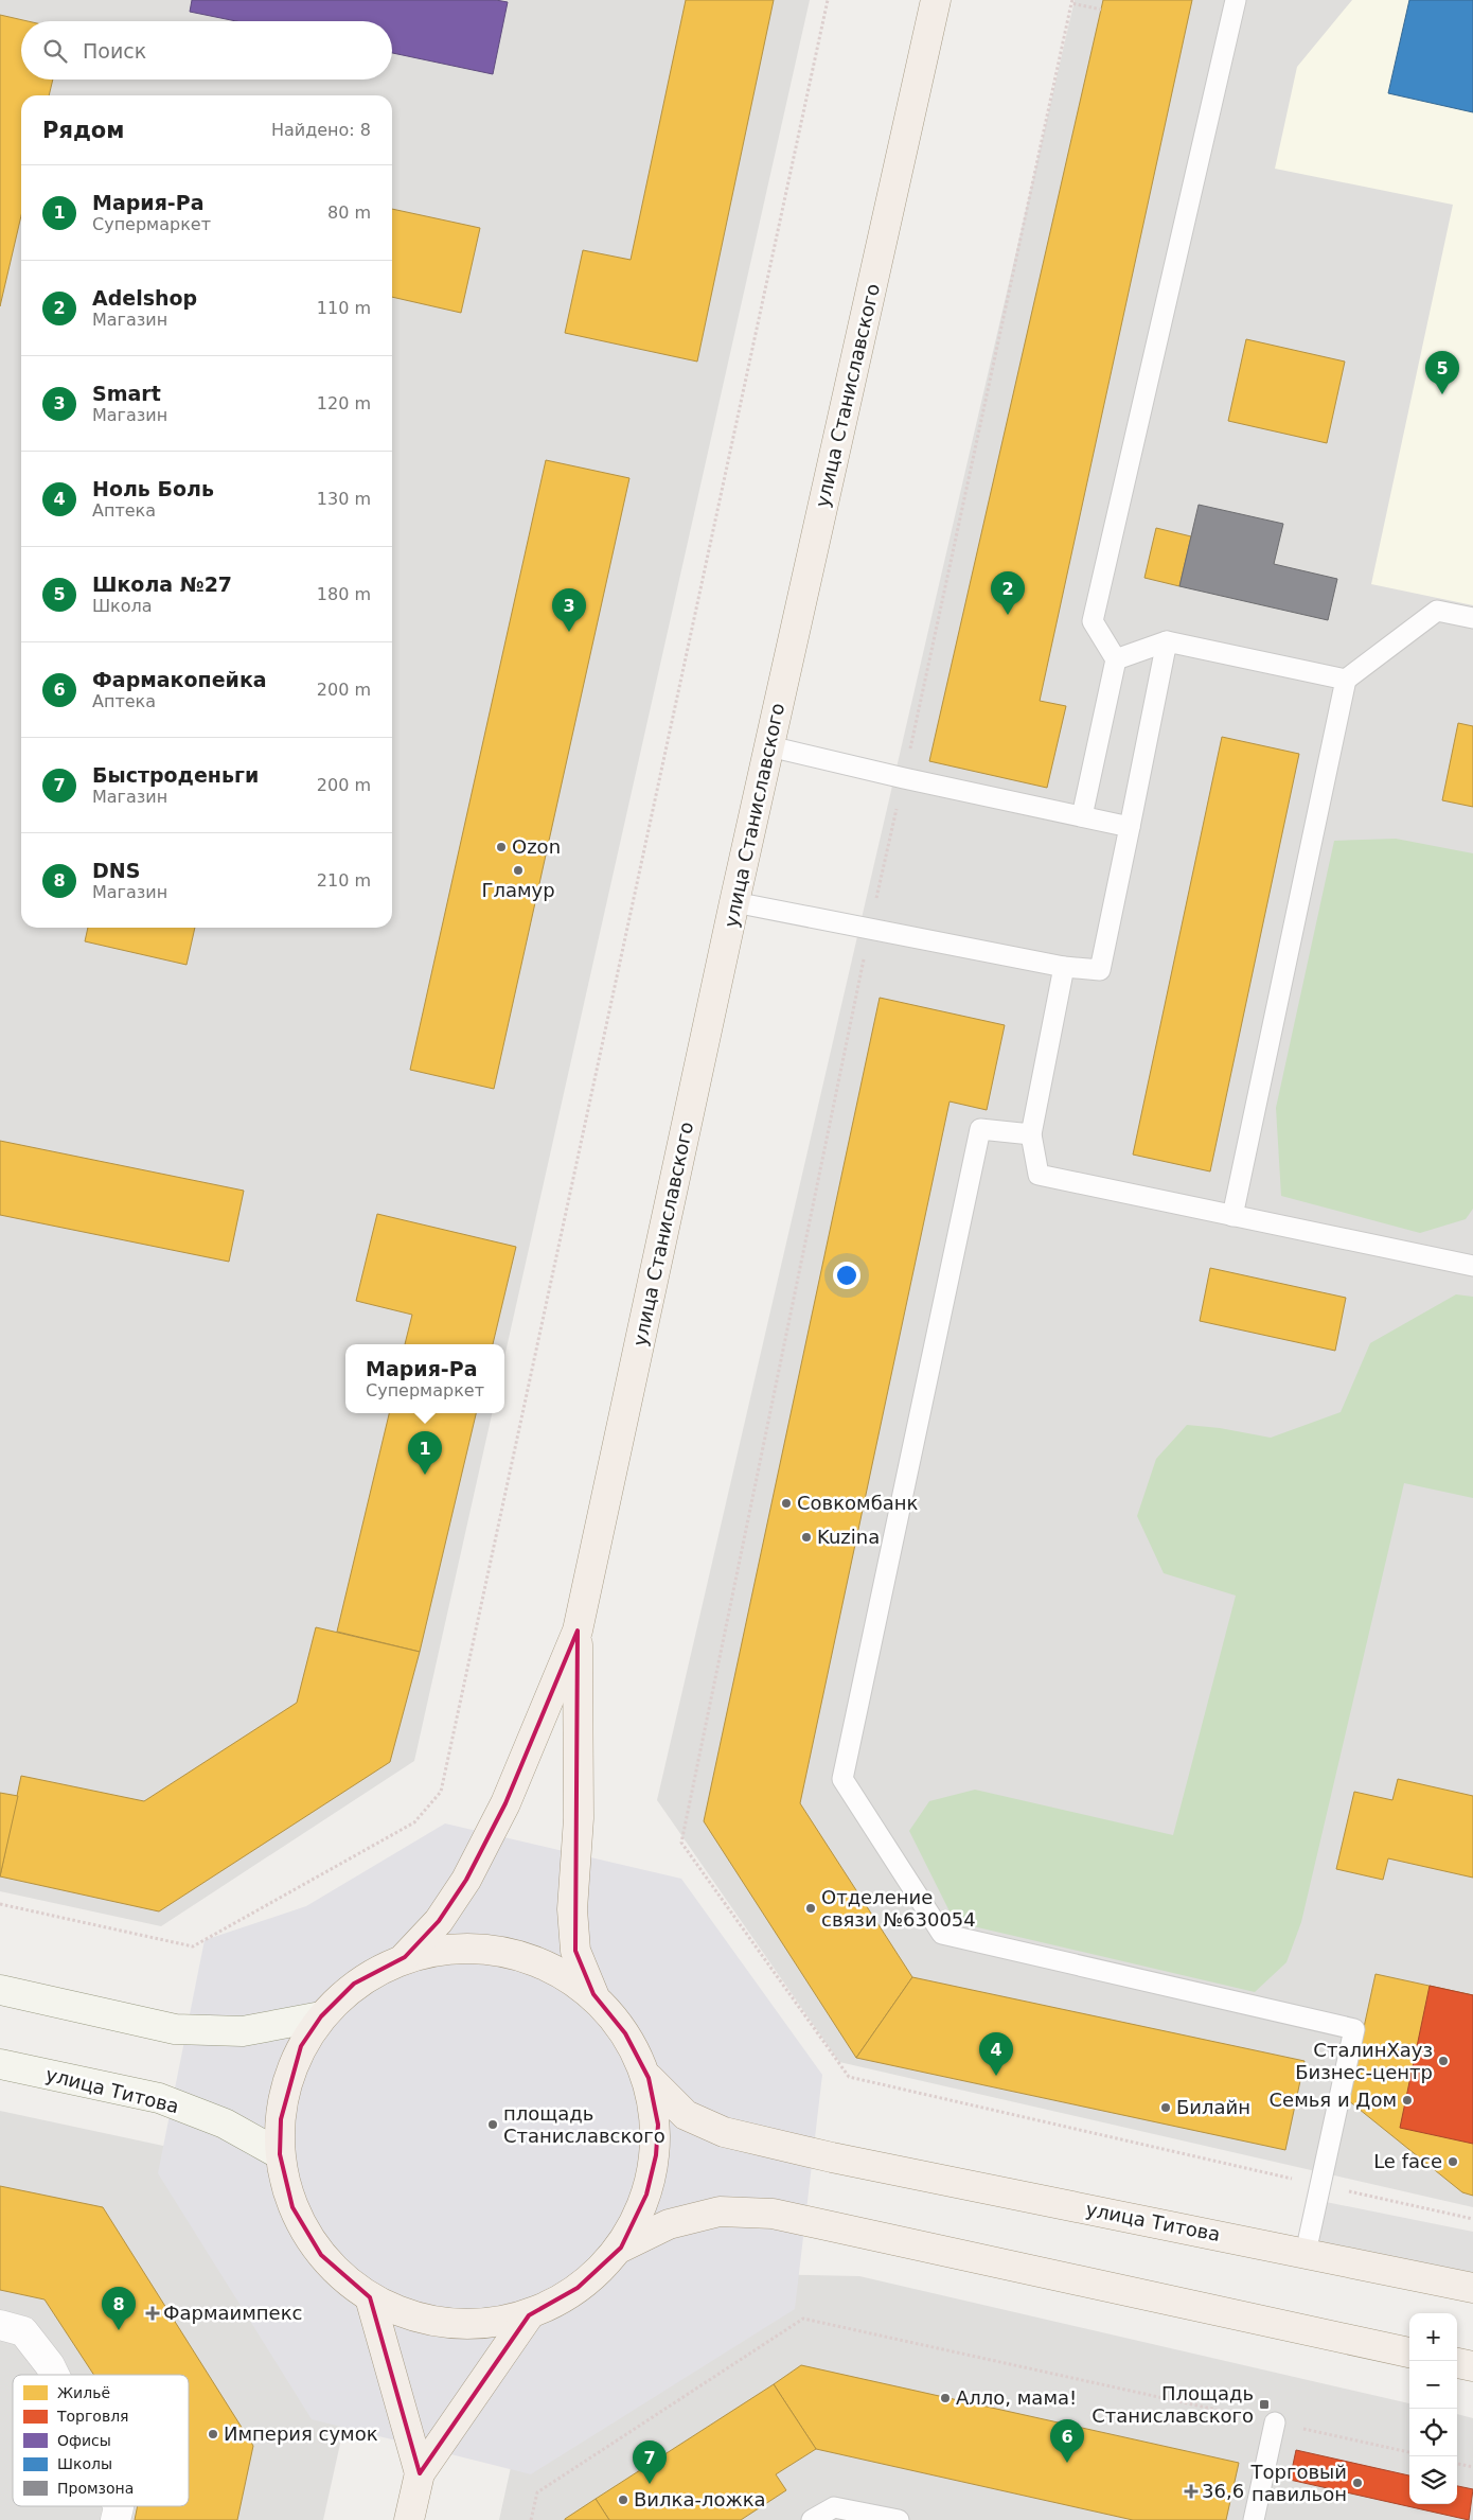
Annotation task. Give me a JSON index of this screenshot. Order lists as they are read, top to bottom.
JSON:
{
  "streets": {
    "main road": ["улица Станиславского", "улица Титова"]
  },
  "places": {
    "other": [
      "Ozon",
      "Гламур",
      "Совкомбанк",
      "Kuzina",
      "Отделение связи №630054",
      "СталинХауз Бизнес-центр",
      "Семья и Дом",
      "Билайн",
      "площадь Станиславского",
      "Le face",
      "Алло, мама!",
      "Империя сумок",
      "Торговый павильон",
      "Вилка-ложка"
    ],
    "health": ["Фармаимпекс", "36,6"],
    "transit": ["Площадь Станиславского"]
  },
  "legend": [
    "Жильё",
    "Торговля",
    "Офисы",
    "Школы",
    "Промзона"
  ],
  "page": {
    "search": "Поиск",
    "heading": ["Рядом", "Найдено: 8"],
    "list": [
      {
        "mark": "1",
        "name": "Мария-Ра",
        "note": "Супермаркет",
        "value": "80 m"
      },
      {
        "mark": "2",
        "name": "Adelshop",
        "note": "Магазин",
        "value": "110 m"
      },
      {
        "mark": "3",
        "name": "Smart",
        "note": "Магазин",
        "value": "120 m"
      },
      {
        "mark": "4",
        "name": "Ноль Боль",
        "note": "Аптека",
        "value": "130 m"
      },
      {
        "mark": "5",
        "name": "Школа №27",
        "note": "Школа",
        "value": "180 m"
      },
      {
        "mark": "6",
        "name": "Фармакопейка",
        "note": "Аптека",
        "value": "200 m"
      },
      {
        "mark": "7",
        "name": "Быстроденьги",
        "note": "Магазин",
        "value": "200 m"
      },
      {
        "mark": "8",
        "name": "DNS",
        "note": "Магазин",
        "value": "210 m"
      }
    ],
    "pins": [
      "5",
      "2",
      "3",
      "1",
      "4",
      "8",
      "6",
      "7"
    ],
    "popup": ["Мария-Ра", "Супермаркет"],
    "map_buttons": ["+", "−"]
  }
}
